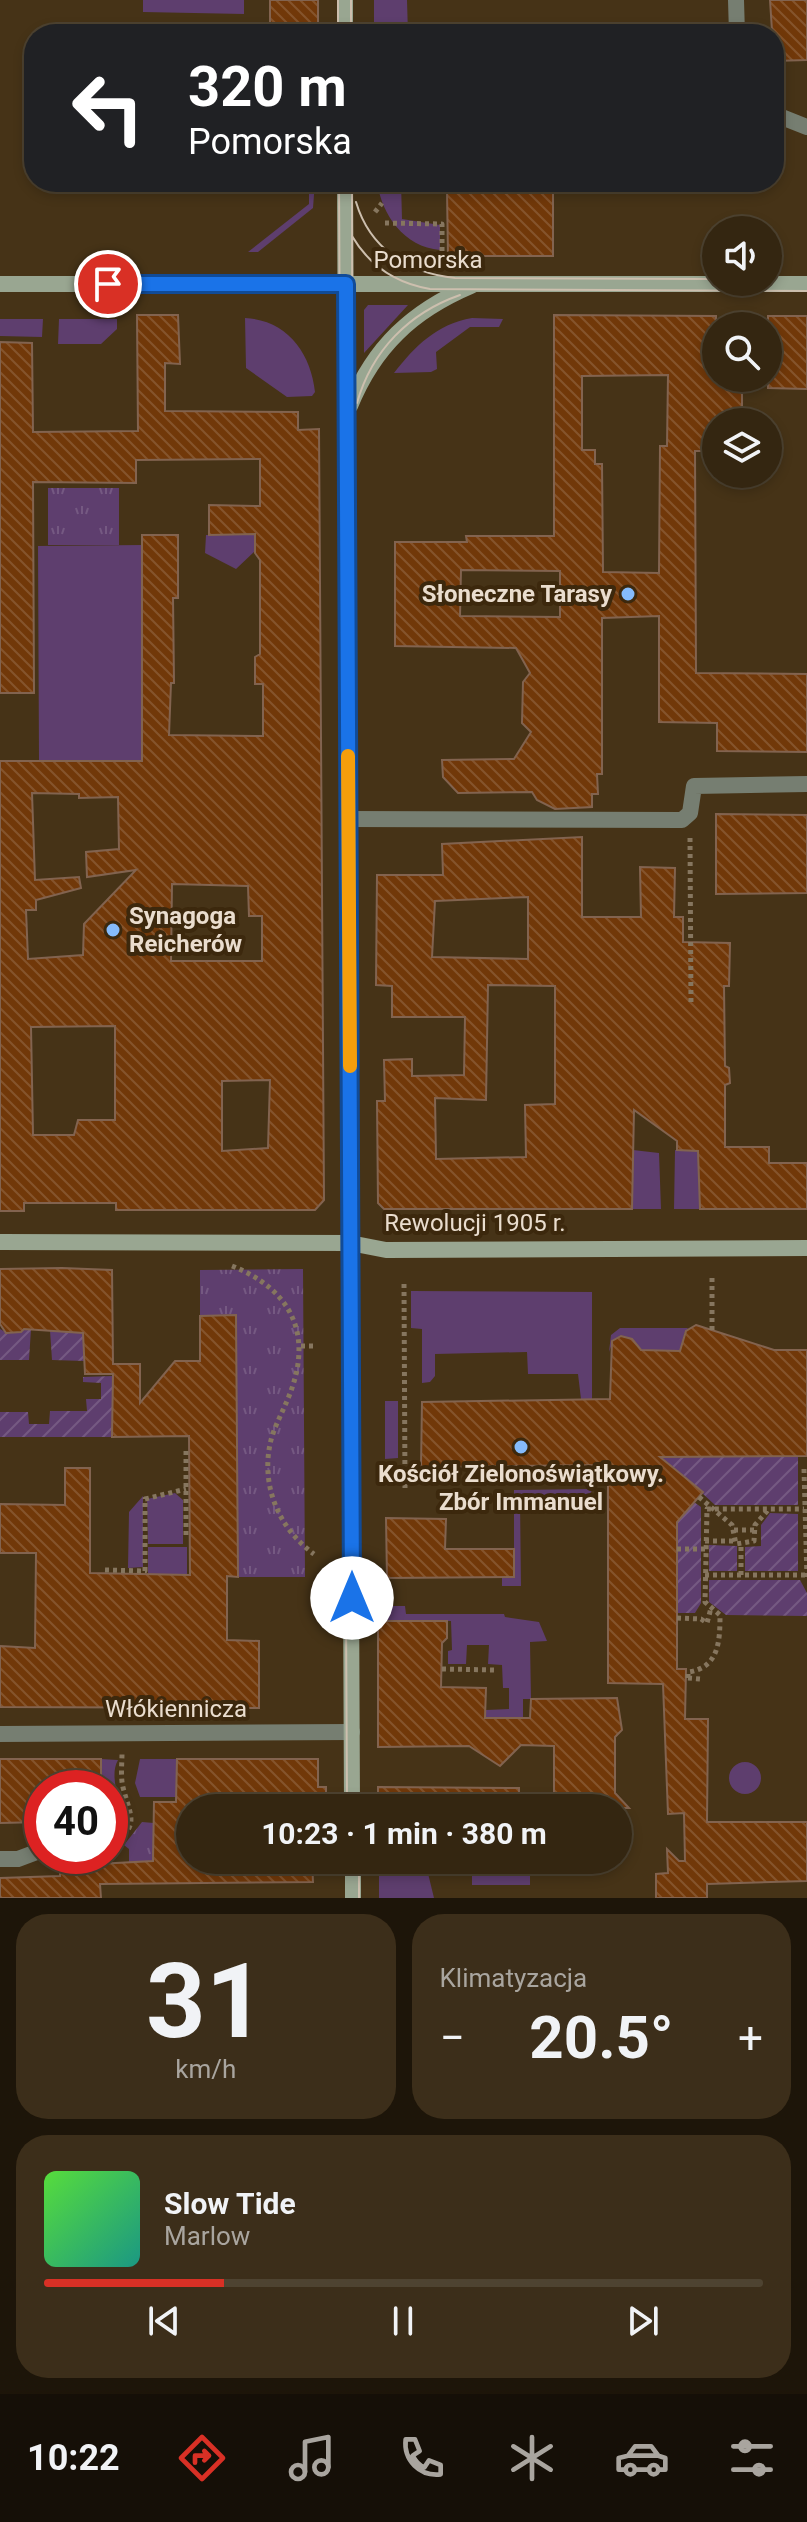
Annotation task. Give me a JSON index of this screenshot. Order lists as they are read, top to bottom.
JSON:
{
  "streets": {
    "street": ["Pomorska", "Rewolucji 1905 r.", "Włókiennicza"]
  },
  "places": ["Słoneczne Tarasy", "Synagoga Reicherów", "Kościół Zielonoświątkowy. Zbór Immanuel"],
  "page": {
    "turn": ["320 m", "Pomorska"],
    "limit": "40",
    "trip": "10:23 · 1 min · 380 m",
    "tile": [
      ["31", "km/h"],
      "Klimatyzacja"
    ],
    "heat": ["−", "20.5°", "+"],
    "song": ["Slow Tide", "Marlow"],
    "tabs": "10:22"
  }
}
